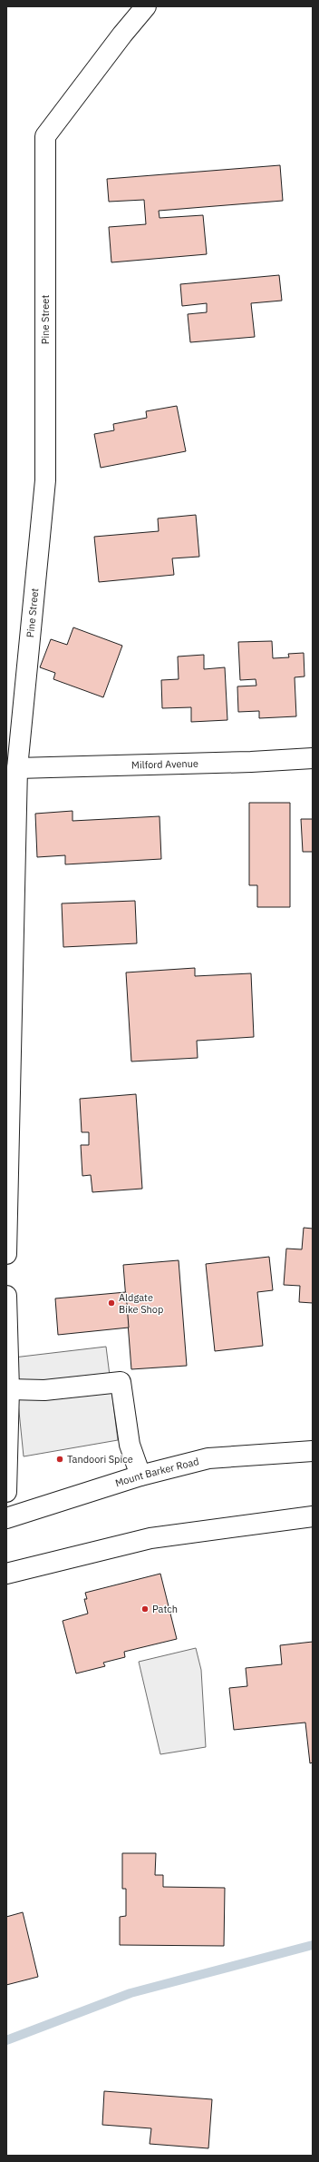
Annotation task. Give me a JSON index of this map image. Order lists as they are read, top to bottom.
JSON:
{
  "streets": {
    "street": ["Pine Street", "Milford Avenue", "Mount Barker Road"]
  },
  "crossings": [
    ["Pine Street", "Milford Avenue"]
  ],
  "places": ["Aldgate Bike Shop", "Tandoori Spice", "Patch"]
}
